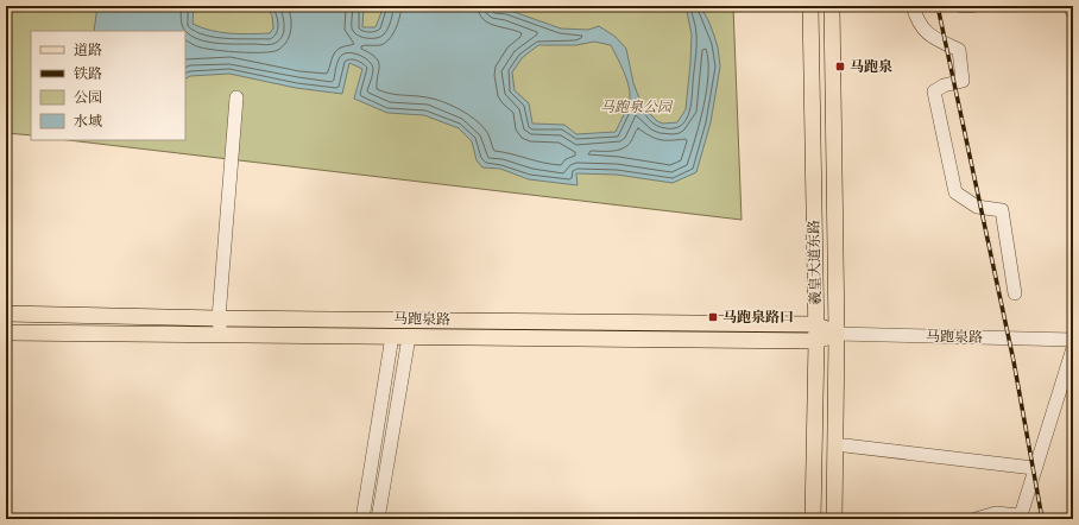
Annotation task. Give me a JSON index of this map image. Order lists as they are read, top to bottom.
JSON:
{
  "streets": {
    "main road": ["羲皇大道东路", "马跑泉路"]
  },
  "crossings": [
    ["羲皇大道东路", "马跑泉路"]
  ],
  "parks": ["马跑泉公园"],
  "places": {
    "transit": ["马跑泉", "马跑泉路口"]
  },
  "legend": [
    "道路",
    "铁路",
    "公园",
    "水域"
  ]
}
